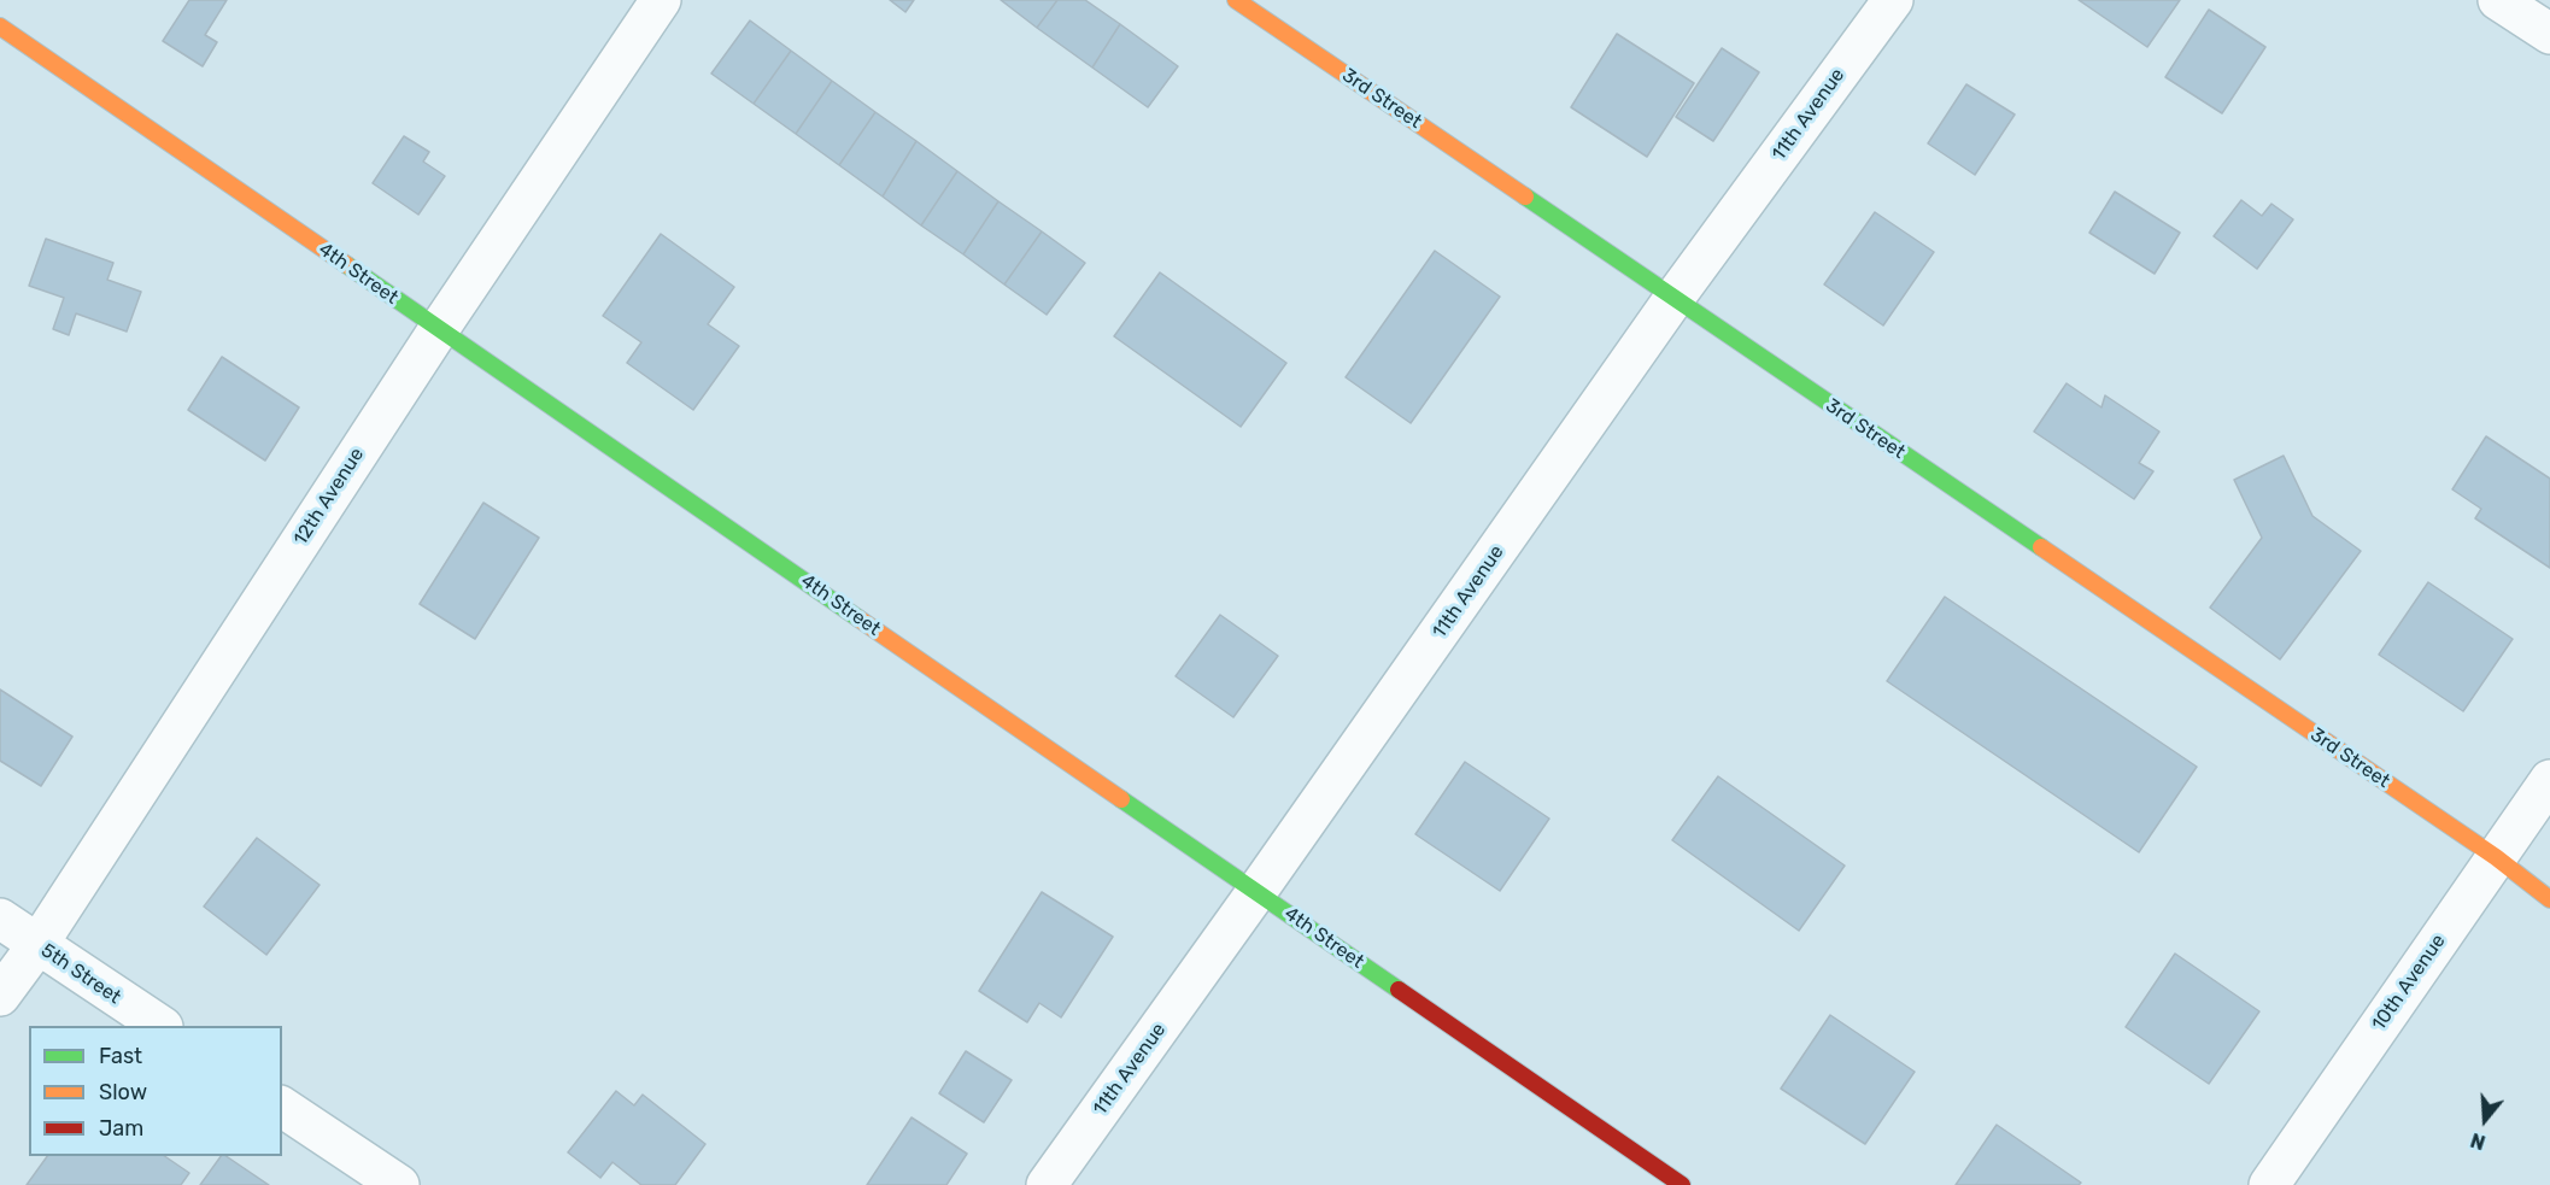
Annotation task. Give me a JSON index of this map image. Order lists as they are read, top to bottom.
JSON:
{
  "streets": {
    "street": [
      "3rd Street",
      "11th Avenue",
      "4th Street",
      "12th Avenue",
      "5th Street",
      "10th Avenue"
    ]
  },
  "crossings": [
    ["3rd Street", "11th Avenue"],
    ["3rd Street", "10th Avenue"],
    ["11th Avenue", "4th Street"],
    ["4th Street", "12th Avenue"],
    ["12th Avenue", "5th Street"]
  ],
  "legend": ["Fast", "Slow", "Jam"],
  "north": "bottom"
}
